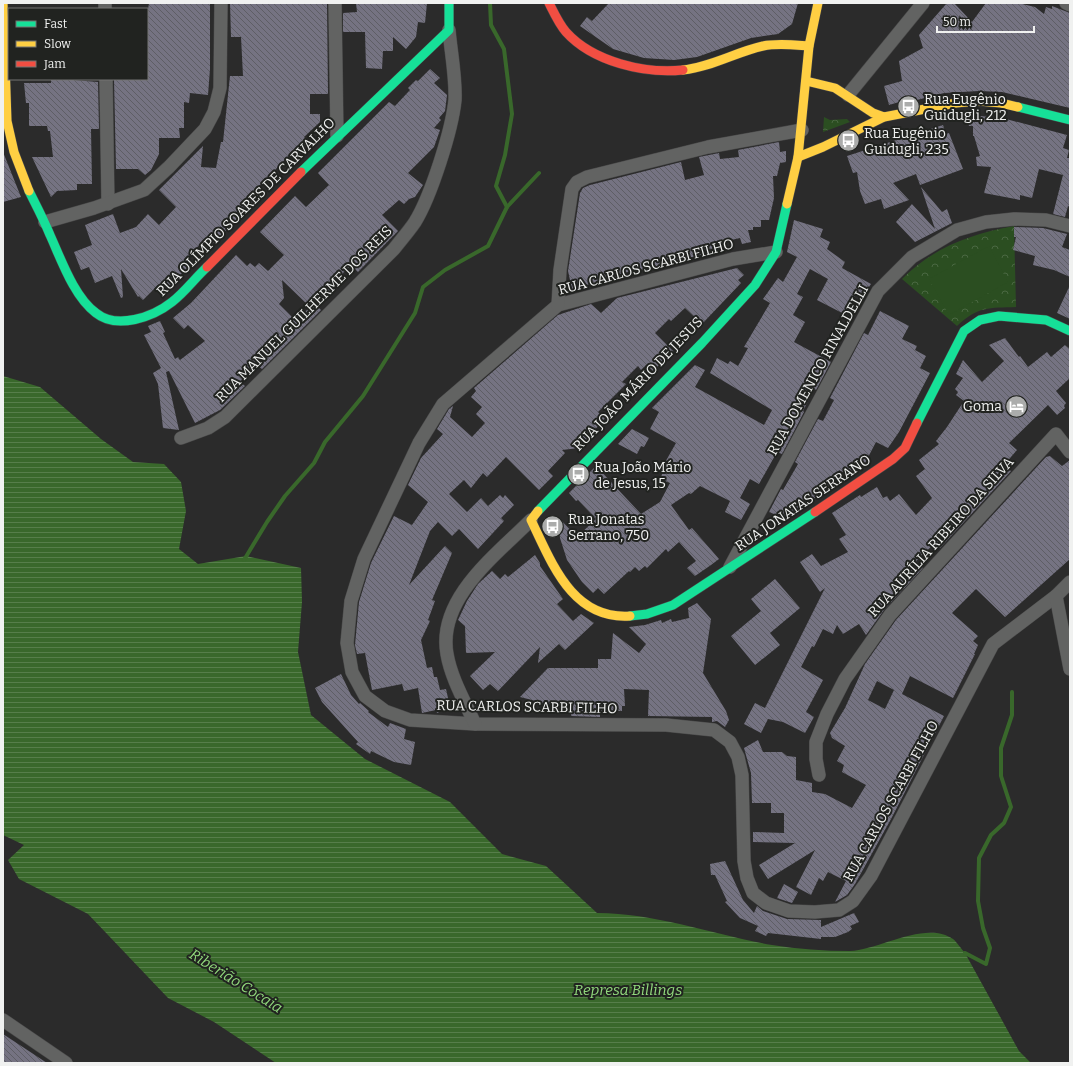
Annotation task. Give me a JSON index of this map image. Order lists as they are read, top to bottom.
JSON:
{
  "streets": {
    "main road": [
      "RUA OLÍMPIO SOARES DE CARVALHO",
      "RUA MANUEL GUILHERME DOS REIS",
      "RUA JOÃO MÁRIO DE JESUS",
      "RUA JONATAS SERRANO"
    ],
    "street": ["RUA CARLOS SCARBI FILHO", "RUA DOMENICO RINALDELLI", "RUA AURÍLIA RIBEIRO DA SILVA"]
  },
  "crossings": [
    ["RUA OLÍMPIO SOARES DE CARVALHO", "RUA MANUEL GUILHERME DOS REIS"],
    ["RUA CARLOS SCARBI FILHO", "RUA JOÃO MÁRIO DE JESUS"],
    ["RUA DOMENICO RINALDELLI", "RUA JONATAS SERRANO"],
    ["RUA JOÃO MÁRIO DE JESUS", "RUA JONATAS SERRANO"]
  ],
  "water": ["Riberião Cocaia", "Represa Billings"],
  "places": {
    "bus stop": [
      "Rua Eugênio Guidugli, 212",
      "Rua Eugênio Guidugli, 235",
      "Rua João Mário de Jesus, 15",
      "Rua Jonatas Serrano, 750"
    ],
    "hotel": ["Goma"]
  },
  "legend": ["Fast", "Slow", "Jam"],
  "scale_bar": "50 m"
}
